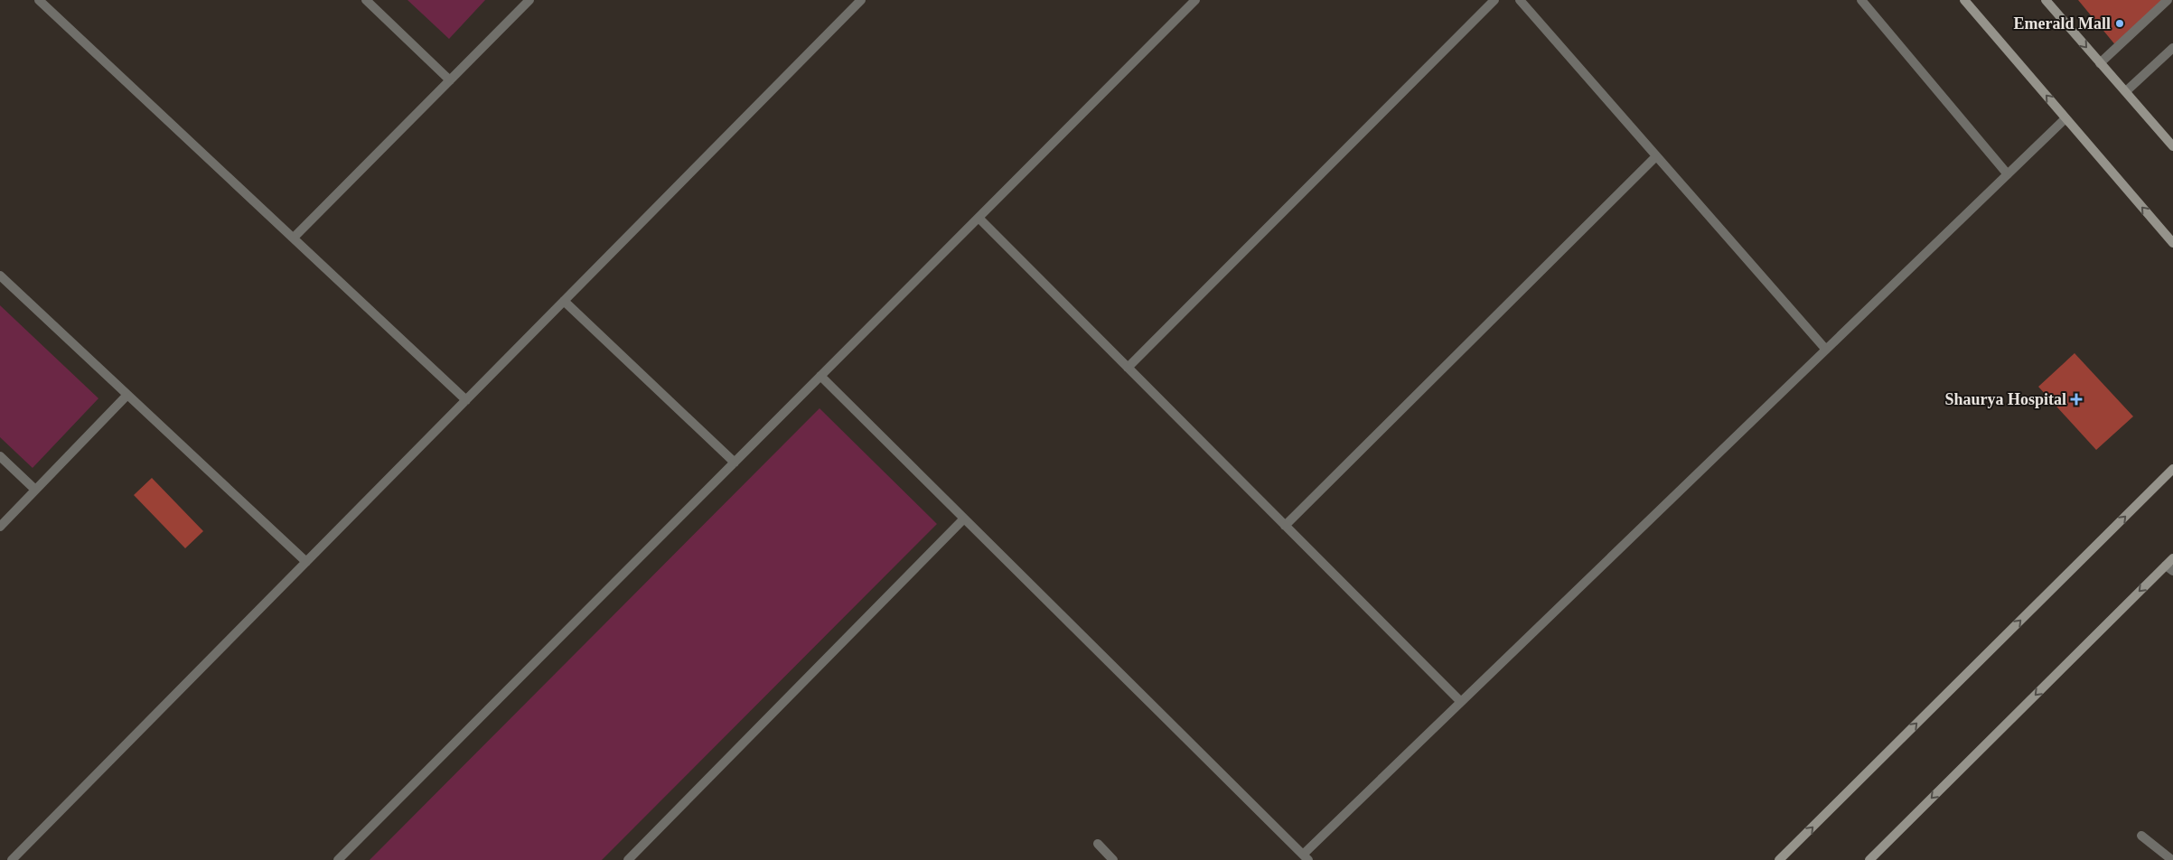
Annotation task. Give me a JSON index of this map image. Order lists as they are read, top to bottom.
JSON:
{
  "places": {
    "other": ["Emerald Mall"],
    "health": ["Shaurya Hospital"]
  }
}
